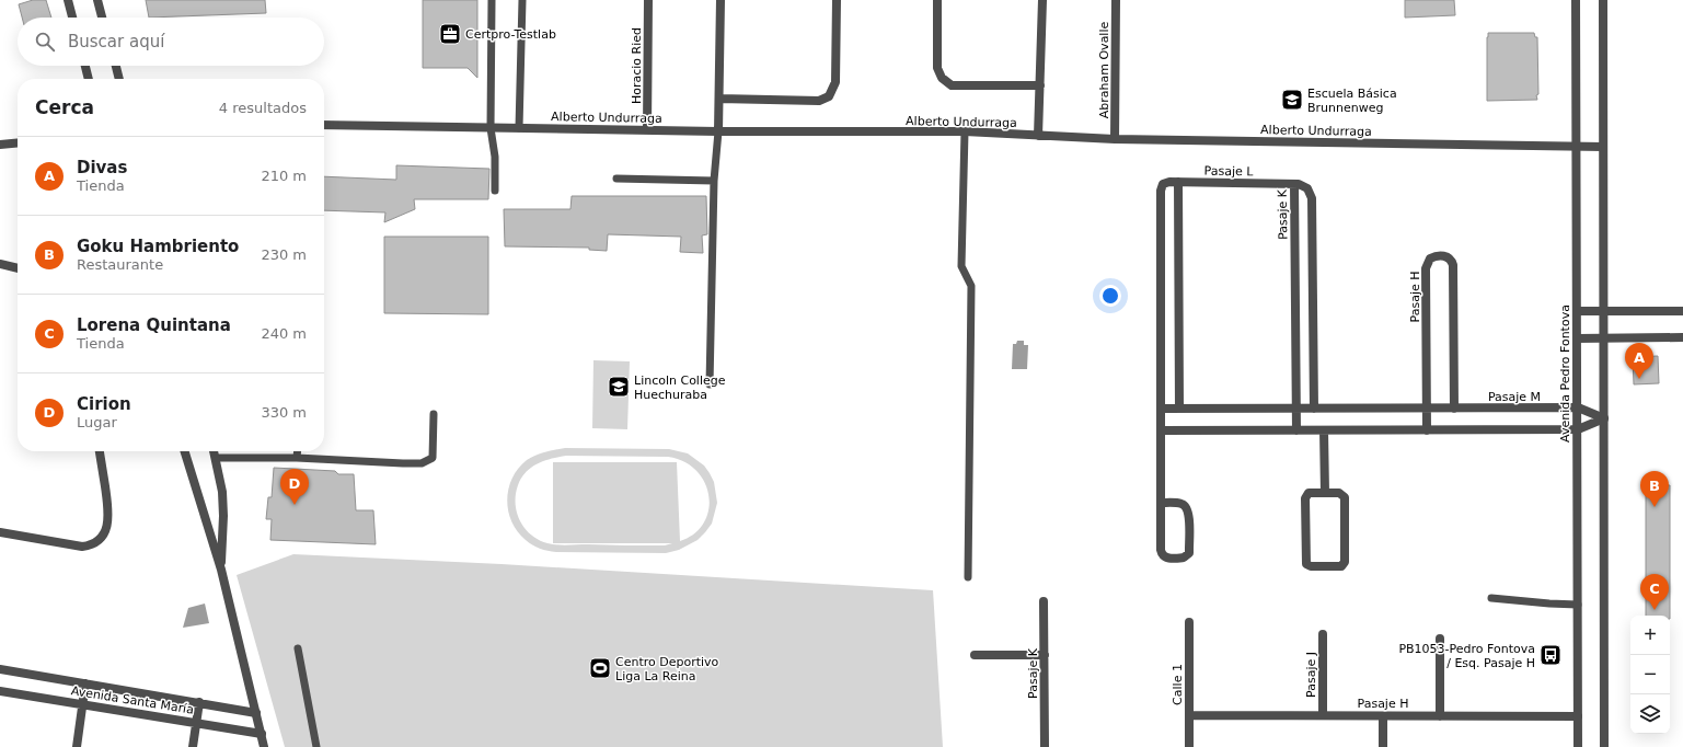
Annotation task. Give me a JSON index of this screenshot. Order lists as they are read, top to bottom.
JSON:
{
  "streets": {
    "street": [
      "Horacio Ried",
      "Abraham Ovalle",
      "Alberto Undurraga",
      "Pasaje L",
      "Pasaje K",
      "Pasaje H",
      "Avenida Pedro Fontova",
      "Pasaje M",
      "Pasaje J",
      "Calle 1",
      "Avenida Santa María"
    ]
  },
  "crossings": [
    ["Horacio Ried", "Alberto Undurraga"],
    ["Abraham Ovalle", "Alberto Undurraga"],
    ["Alberto Undurraga", "Avenida Pedro Fontova"],
    ["Pasaje L", "Pasaje K"],
    ["Pasaje L", "Pasaje M"],
    ["Pasaje K", "Pasaje M"],
    ["Pasaje H", "Avenida Pedro Fontova"],
    ["Pasaje H", "Pasaje M"],
    ["Pasaje H", "Pasaje J"],
    ["Pasaje H", "Calle 1"],
    ["Avenida Pedro Fontova", "Pasaje M"]
  ],
  "places": {
    "office": ["Certpro-Testlab"],
    "school or university": ["Escuela Básica Brunnenweg", "Lincoln College Huechuraba"],
    "bus stop": ["PB1053-Pedro Fontova / Esq. Pasaje H"],
    "sports": ["Centro Deportivo Liga La Reina"]
  },
  "page": {
    "search": "Buscar aquí",
    "heading": ["Cerca", "4 resultados"],
    "list": [
      {
        "mark": "A",
        "name": "Divas",
        "note": "Tienda",
        "value": "210 m"
      },
      {
        "mark": "B",
        "name": "Goku Hambriento",
        "note": "Restaurante",
        "value": "230 m"
      },
      {
        "mark": "C",
        "name": "Lorena Quintana",
        "note": "Tienda",
        "value": "240 m"
      },
      {
        "mark": "D",
        "name": "Cirion",
        "note": "Lugar",
        "value": "330 m"
      }
    ],
    "pins": [
      "A",
      "D",
      "B",
      "C"
    ],
    "map_buttons": ["+", "−"]
  }
}
